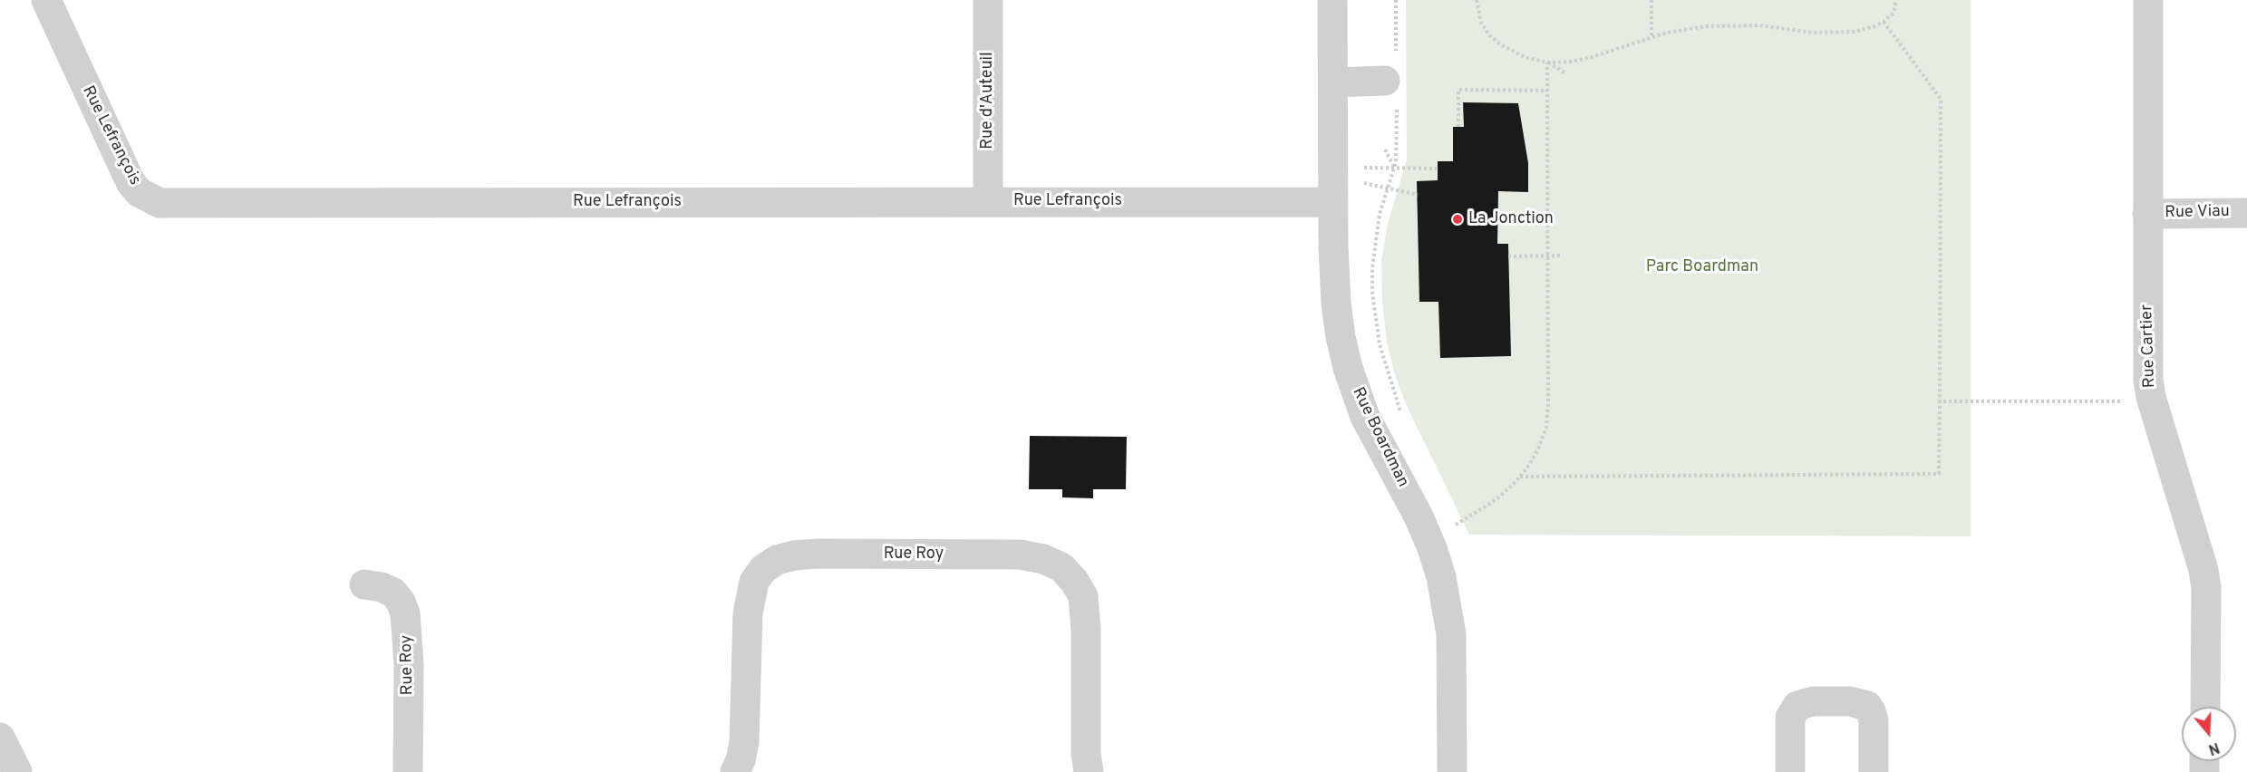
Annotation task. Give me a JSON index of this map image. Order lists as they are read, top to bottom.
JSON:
{
  "streets": {
    "street": [
      "Rue d'Auteuil",
      "Rue Lefrançois",
      "Rue Viau",
      "Rue Cartier",
      "Rue Boardman",
      "Rue Roy"
    ]
  },
  "crossings": [
    ["Rue d'Auteuil", "Rue Lefrançois"],
    ["Rue Lefrançois", "Rue Boardman"],
    ["Rue Viau", "Rue Cartier"]
  ],
  "parks": ["Parc Boardman"],
  "places": ["La Jonction"],
  "north": "bottom"
}
